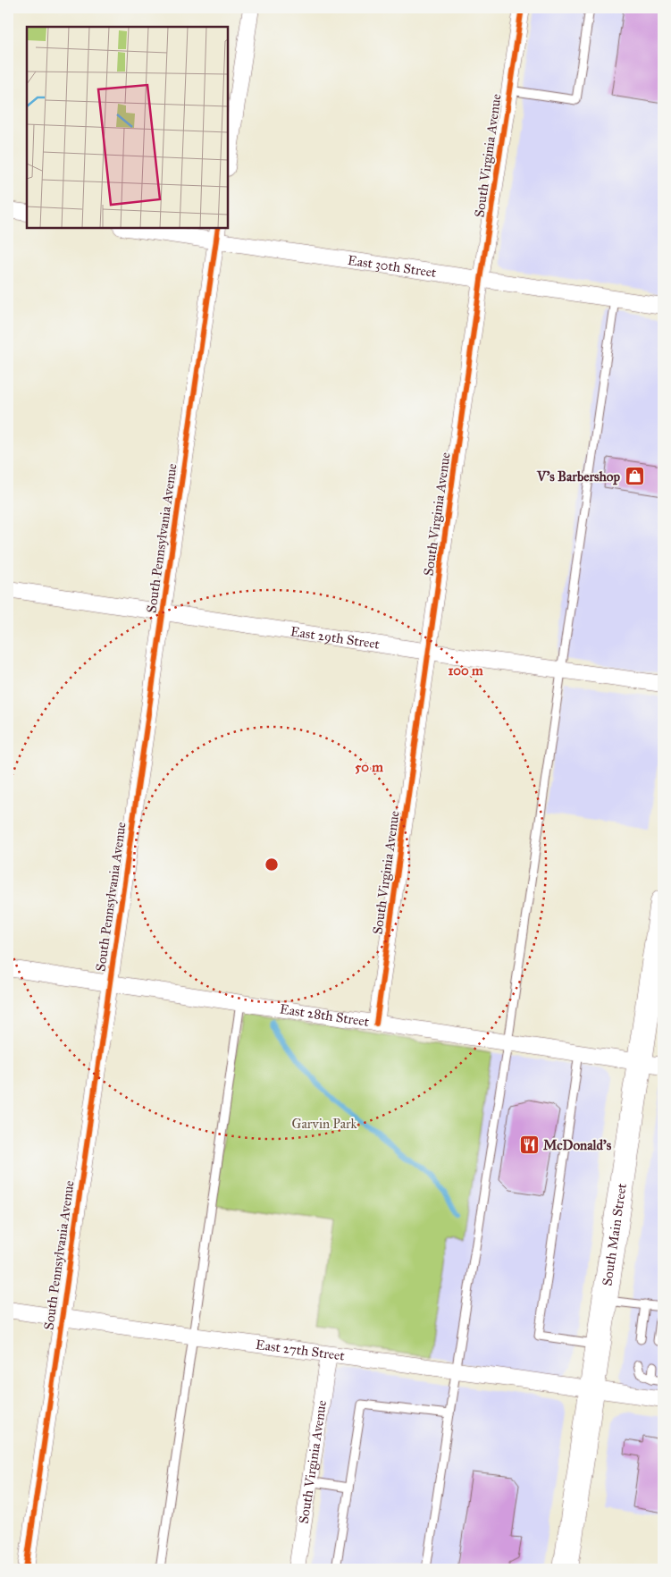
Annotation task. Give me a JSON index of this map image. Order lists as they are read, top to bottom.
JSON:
{
  "streets": {
    "main road": ["South Main Street"],
    "street": [
      "South Virginia Avenue",
      "East 30th Street",
      "South Pennsylvania Avenue",
      "East 29th Street",
      "East 28th Street",
      "East 27th Street"
    ]
  },
  "crossings": [
    ["South Virginia Avenue", "East 30th Street"],
    ["South Virginia Avenue", "East 29th Street"],
    ["South Virginia Avenue", "East 28th Street"],
    ["South Virginia Avenue", "East 27th Street"],
    ["East 30th Street", "South Pennsylvania Avenue"],
    ["South Pennsylvania Avenue", "East 29th Street"],
    ["South Pennsylvania Avenue", "East 28th Street"],
    ["South Pennsylvania Avenue", "East 27th Street"],
    ["East 28th Street", "South Main Street"],
    ["South Main Street", "East 27th Street"]
  ],
  "parks": ["Garvin Park"],
  "places": {
    "shop": ["V's Barbershop"],
    "restaurant": ["McDonald's"]
  },
  "rings": ["100 m", "50 m"]
}
